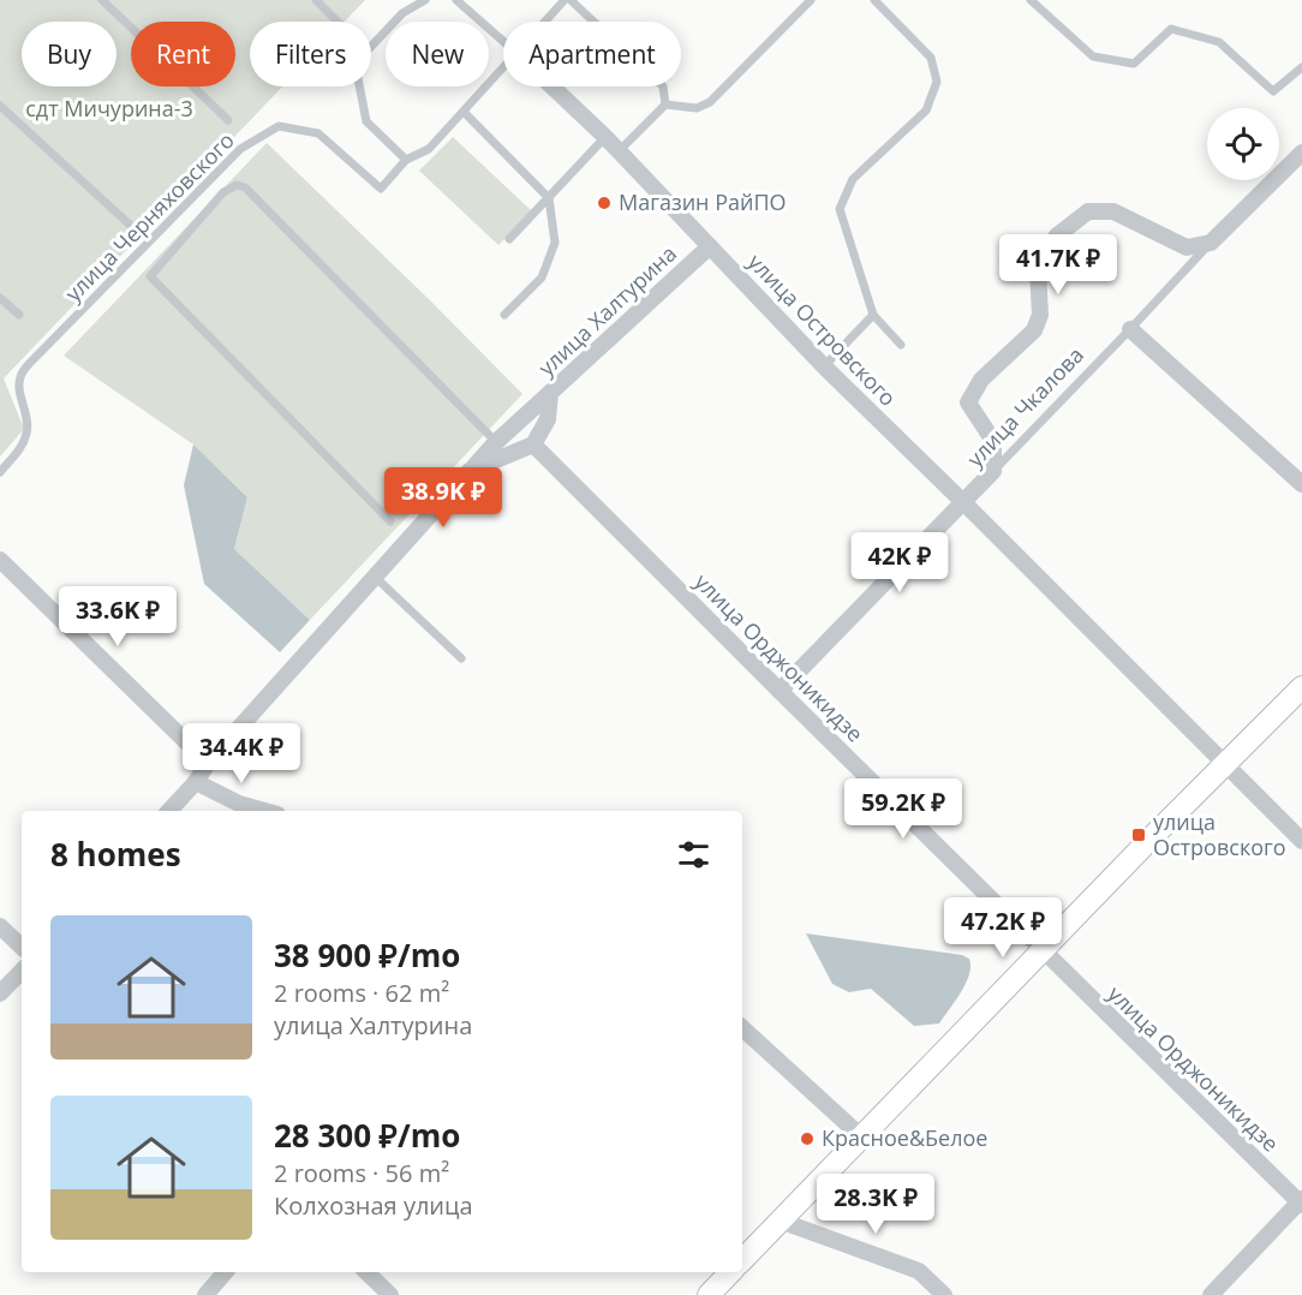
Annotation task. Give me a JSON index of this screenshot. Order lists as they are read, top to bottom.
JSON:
{
  "streets": {
    "street": [
      "улица Халтурина",
      "улица Островского",
      "улица Чкалова",
      "улица Орджоникидзе"
    ],
    "lane": ["улица Черняховского"]
  },
  "crossings": [
    ["улица Халтурина", "улица Островского"],
    ["улица Халтурина", "улица Орджоникидзе"],
    ["улица Островского", "улица Чкалова"],
    ["улица Чкалова", "улица Орджоникидзе"]
  ],
  "parks": ["сдт Мичурина-3"],
  "places": {
    "other": ["Магазин РайПО", "Красное&Белое"],
    "transit": ["улица Островского"]
  },
  "page": {
    "chip": [
      "Buy",
      "Rent",
      "Filters",
      "New",
      "Apartment"
    ],
    "price": [
      "41.7K ₽",
      "38.9K ₽",
      "42K ₽",
      "33.6K ₽",
      "34.4K ₽",
      "59.2K ₽",
      "47.2K ₽",
      "28.3K ₽"
    ],
    "heading": "8 homes",
    "list": [
      {
        "name": "38 900 ₽/mo",
        "note": "2 rooms · 62 m² · улица Халтурина"
      },
      {
        "name": "28 300 ₽/mo",
        "note": "2 rooms · 56 m² · Колхозная улица"
      }
    ]
  }
}
